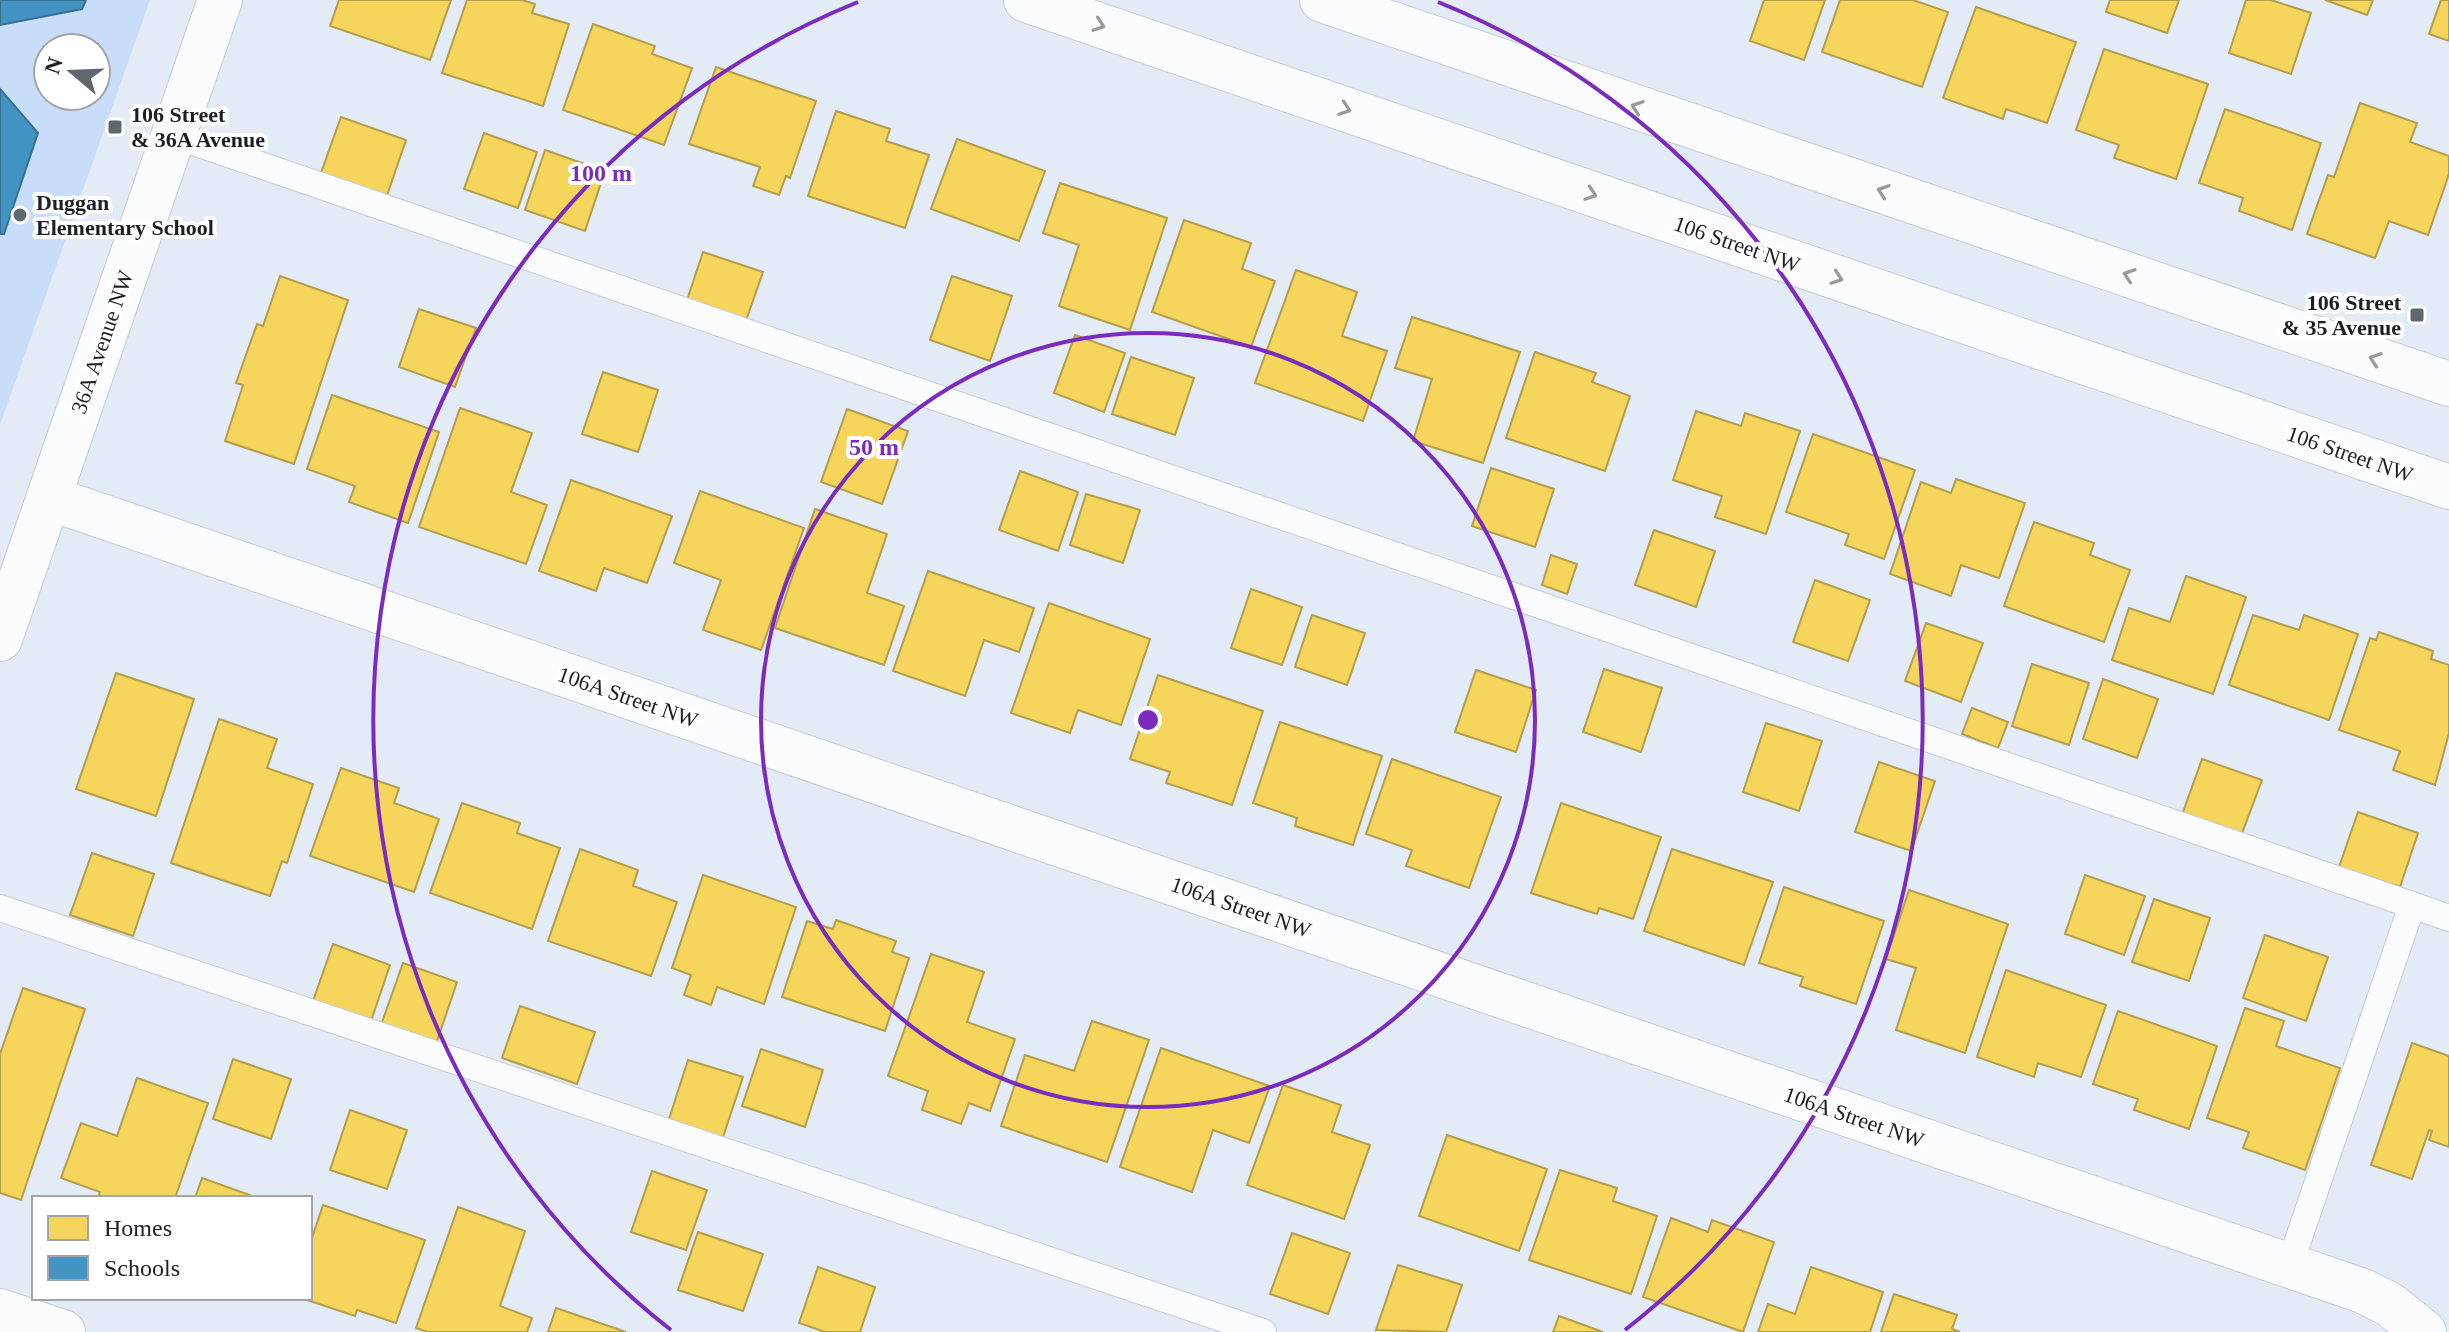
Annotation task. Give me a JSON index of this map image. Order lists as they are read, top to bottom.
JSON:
{
  "streets": {
    "street": ["106 Street NW", "36A Avenue NW", "106A Street NW"]
  },
  "crossings": [
    ["36A Avenue NW", "106A Street NW"]
  ],
  "places": {
    "transit": ["106 Street & 36A Avenue", "106 Street & 35 Avenue"],
    "other": ["Duggan Elementary School"]
  },
  "legend": ["Homes", "Schools"],
  "north": "left",
  "rings": ["100 m", "50 m"]
}
